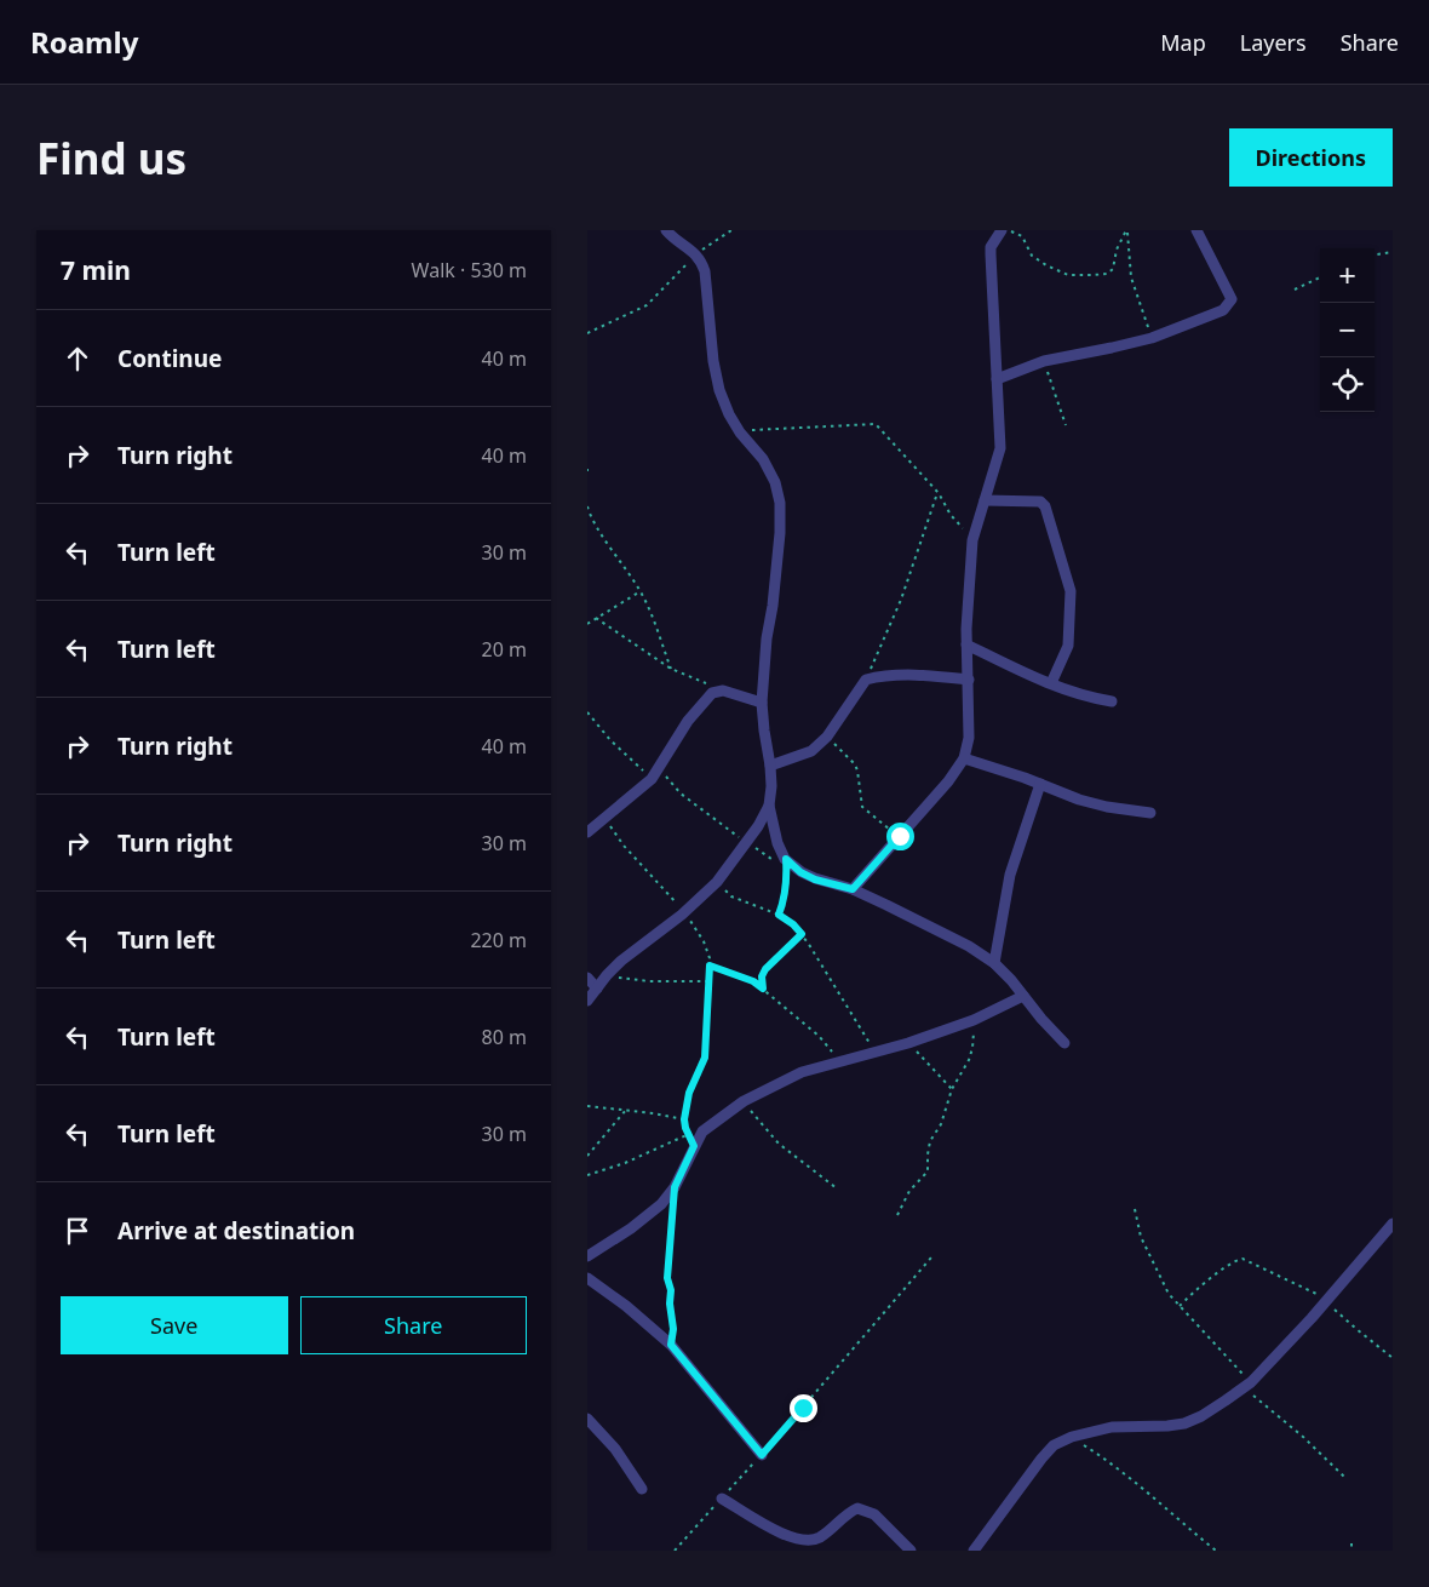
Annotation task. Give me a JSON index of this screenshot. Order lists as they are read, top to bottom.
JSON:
{
  "page": {
    "header": "Roamly",
    "nav": ["Map", "Layers", "Share"],
    "buttons": [
      "Directions",
      ["Save", "Share"]
    ],
    "title": "Find us",
    "heading": ["7 min", "Walk · 530 m"],
    "map_buttons": ["+", "−"],
    "list": [
      ["Continue", "40 m"],
      ["Turn right", "40 m"],
      ["Turn left", "30 m"],
      ["Turn left", "20 m"],
      ["Turn right", "40 m"],
      ["Turn right", "30 m"],
      ["Turn left", "220 m"],
      ["Turn left", "80 m"],
      ["Turn left", "30 m"],
      "Arrive at destination"
    ]
  }
}
